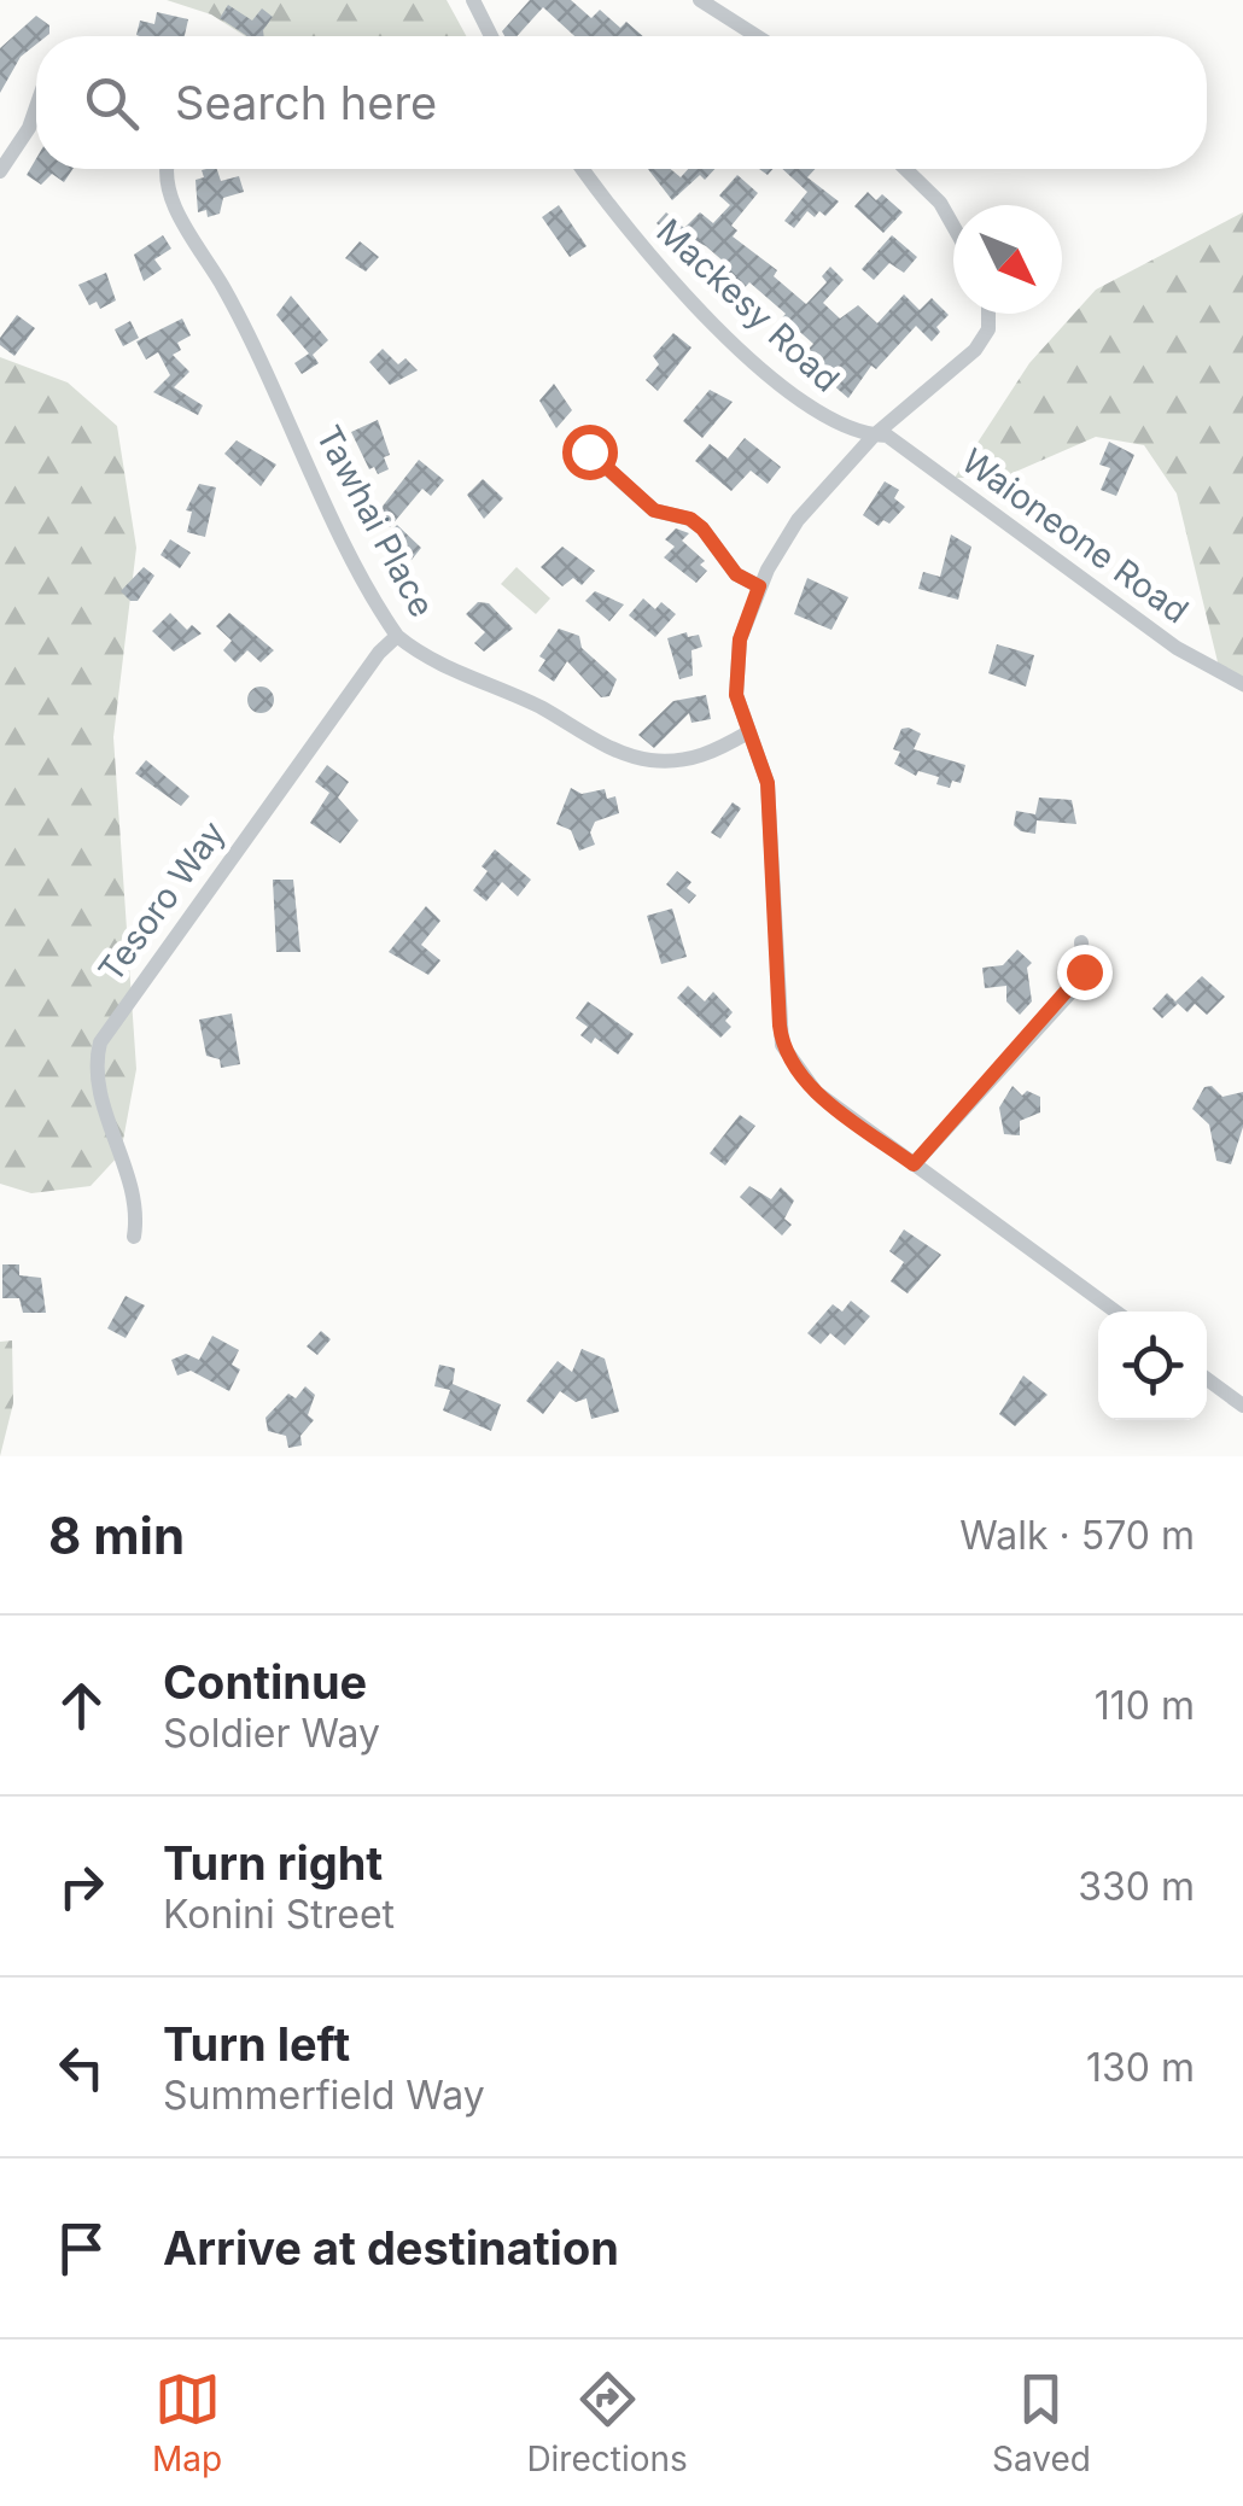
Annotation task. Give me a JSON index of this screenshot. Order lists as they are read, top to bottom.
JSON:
{
  "streets": {
    "street": [
      "Mackesy Road",
      "Tawhai Place",
      "Waioneone Road",
      "Tesoro Way"
    ]
  },
  "crossings": [
    ["Mackesy Road", "Waioneone Road"],
    ["Tawhai Place", "Tesoro Way"]
  ],
  "north": "bottom right",
  "page": {
    "search": "Search here",
    "heading": ["8 min", "Walk · 570 m"],
    "list": [
      ["Continue", "Soldier Way", "110 m"],
      ["Turn right", "Konini Street", "330 m"],
      ["Turn left", "Summerfield Way", "130 m"],
      "Arrive at destination"
    ],
    "nav": ["Map", "Directions", "Saved"]
  }
}
